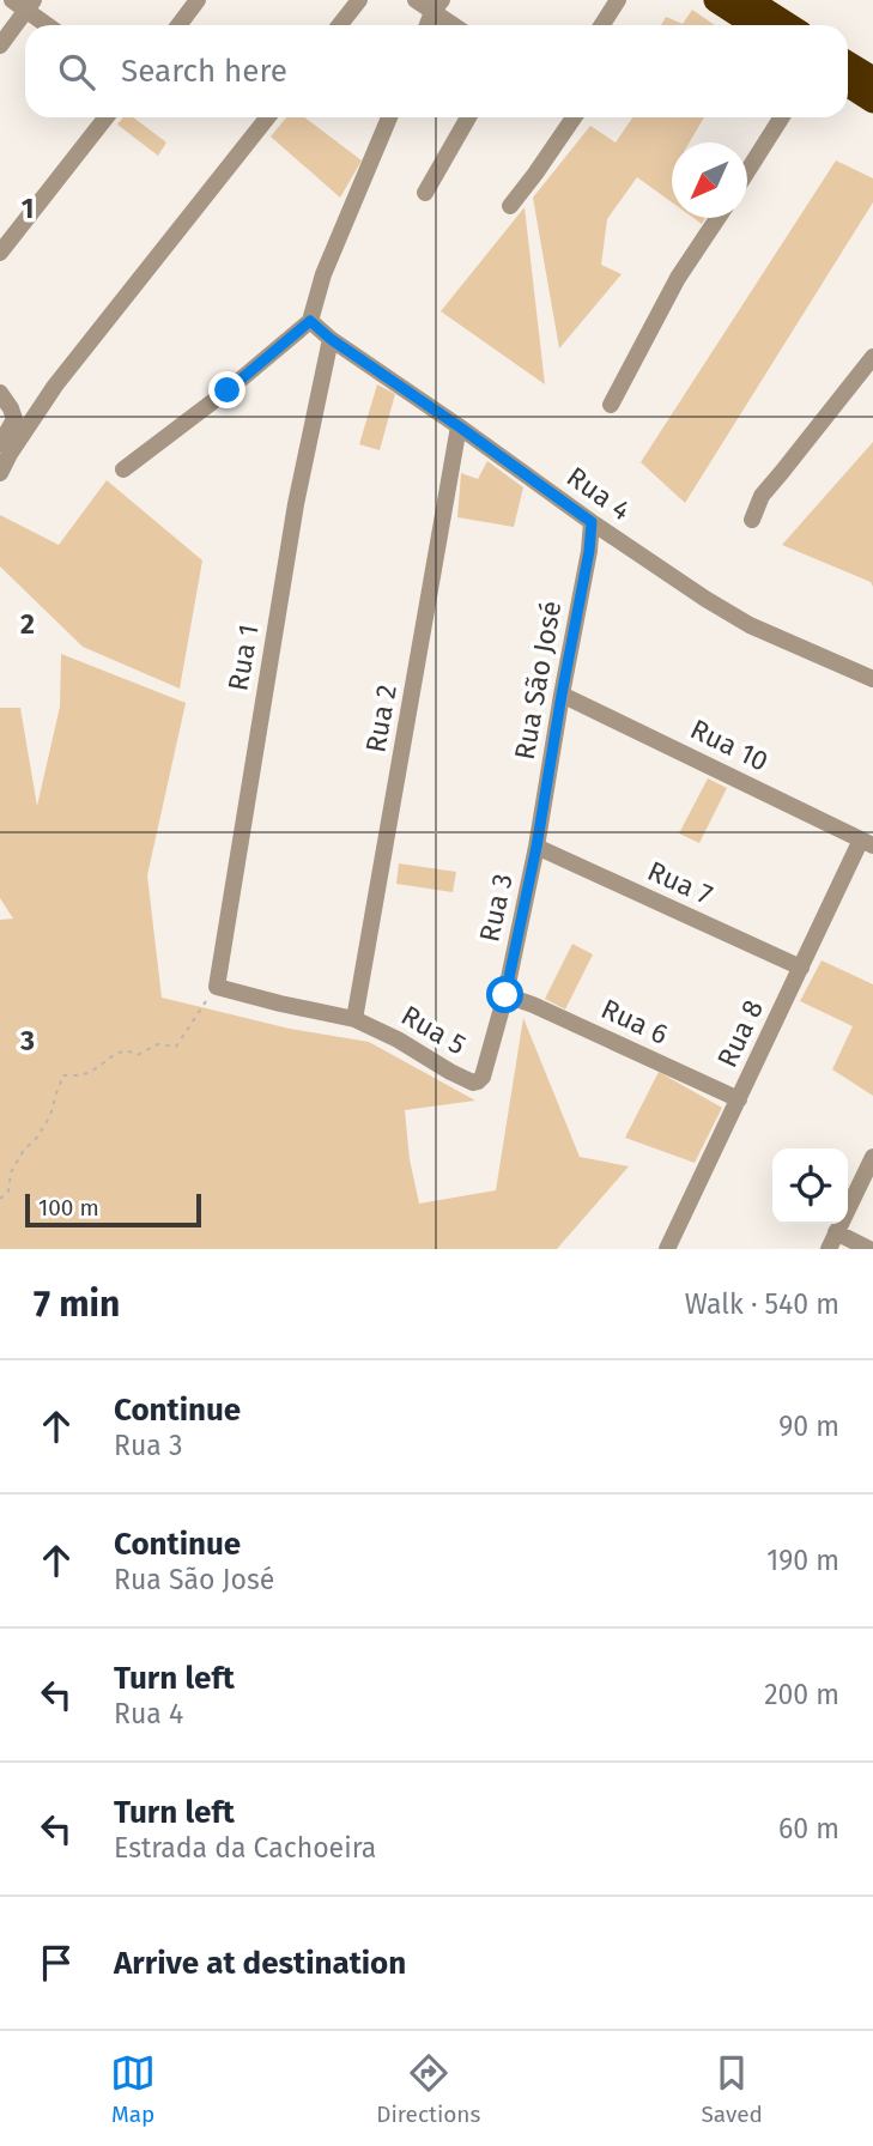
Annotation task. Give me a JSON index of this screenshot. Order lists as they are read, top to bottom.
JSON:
{
  "streets": {
    "street": [
      "Rua 4",
      "Rua 1",
      "Rua São José",
      "Rua 2",
      "Rua 10",
      "Rua 7",
      "Rua 3",
      "Rua 6",
      "Rua 5",
      "Rua 8"
    ]
  },
  "crossings": [
    ["Rua 4", "Rua 1"],
    ["Rua 4", "Rua São José"],
    ["Rua 4", "Rua 2"],
    ["Rua São José", "Rua 10"],
    ["Rua São José", "Rua 7"],
    ["Rua São José", "Rua 3"],
    ["Rua 2", "Rua 5"],
    ["Rua 10", "Rua 8"],
    ["Rua 7", "Rua 3"],
    ["Rua 7", "Rua 8"],
    ["Rua 3", "Rua 6"],
    ["Rua 3", "Rua 5"],
    ["Rua 6", "Rua 8"]
  ],
  "scale_bar": "100 m",
  "north": "bottom left",
  "page": {
    "search": "Search here",
    "scale": "100 m",
    "heading": ["7 min", "Walk · 540 m"],
    "list": [
      ["Continue", "Rua 3", "90 m"],
      ["Continue", "Rua São José", "190 m"],
      ["Turn left", "Rua 4", "200 m"],
      ["Turn left", "Estrada da Cachoeira", "60 m"],
      "Arrive at destination"
    ],
    "nav": ["Map", "Directions", "Saved"]
  },
  "grid": {
    "rows": ["1", "2", "3"]
  }
}
